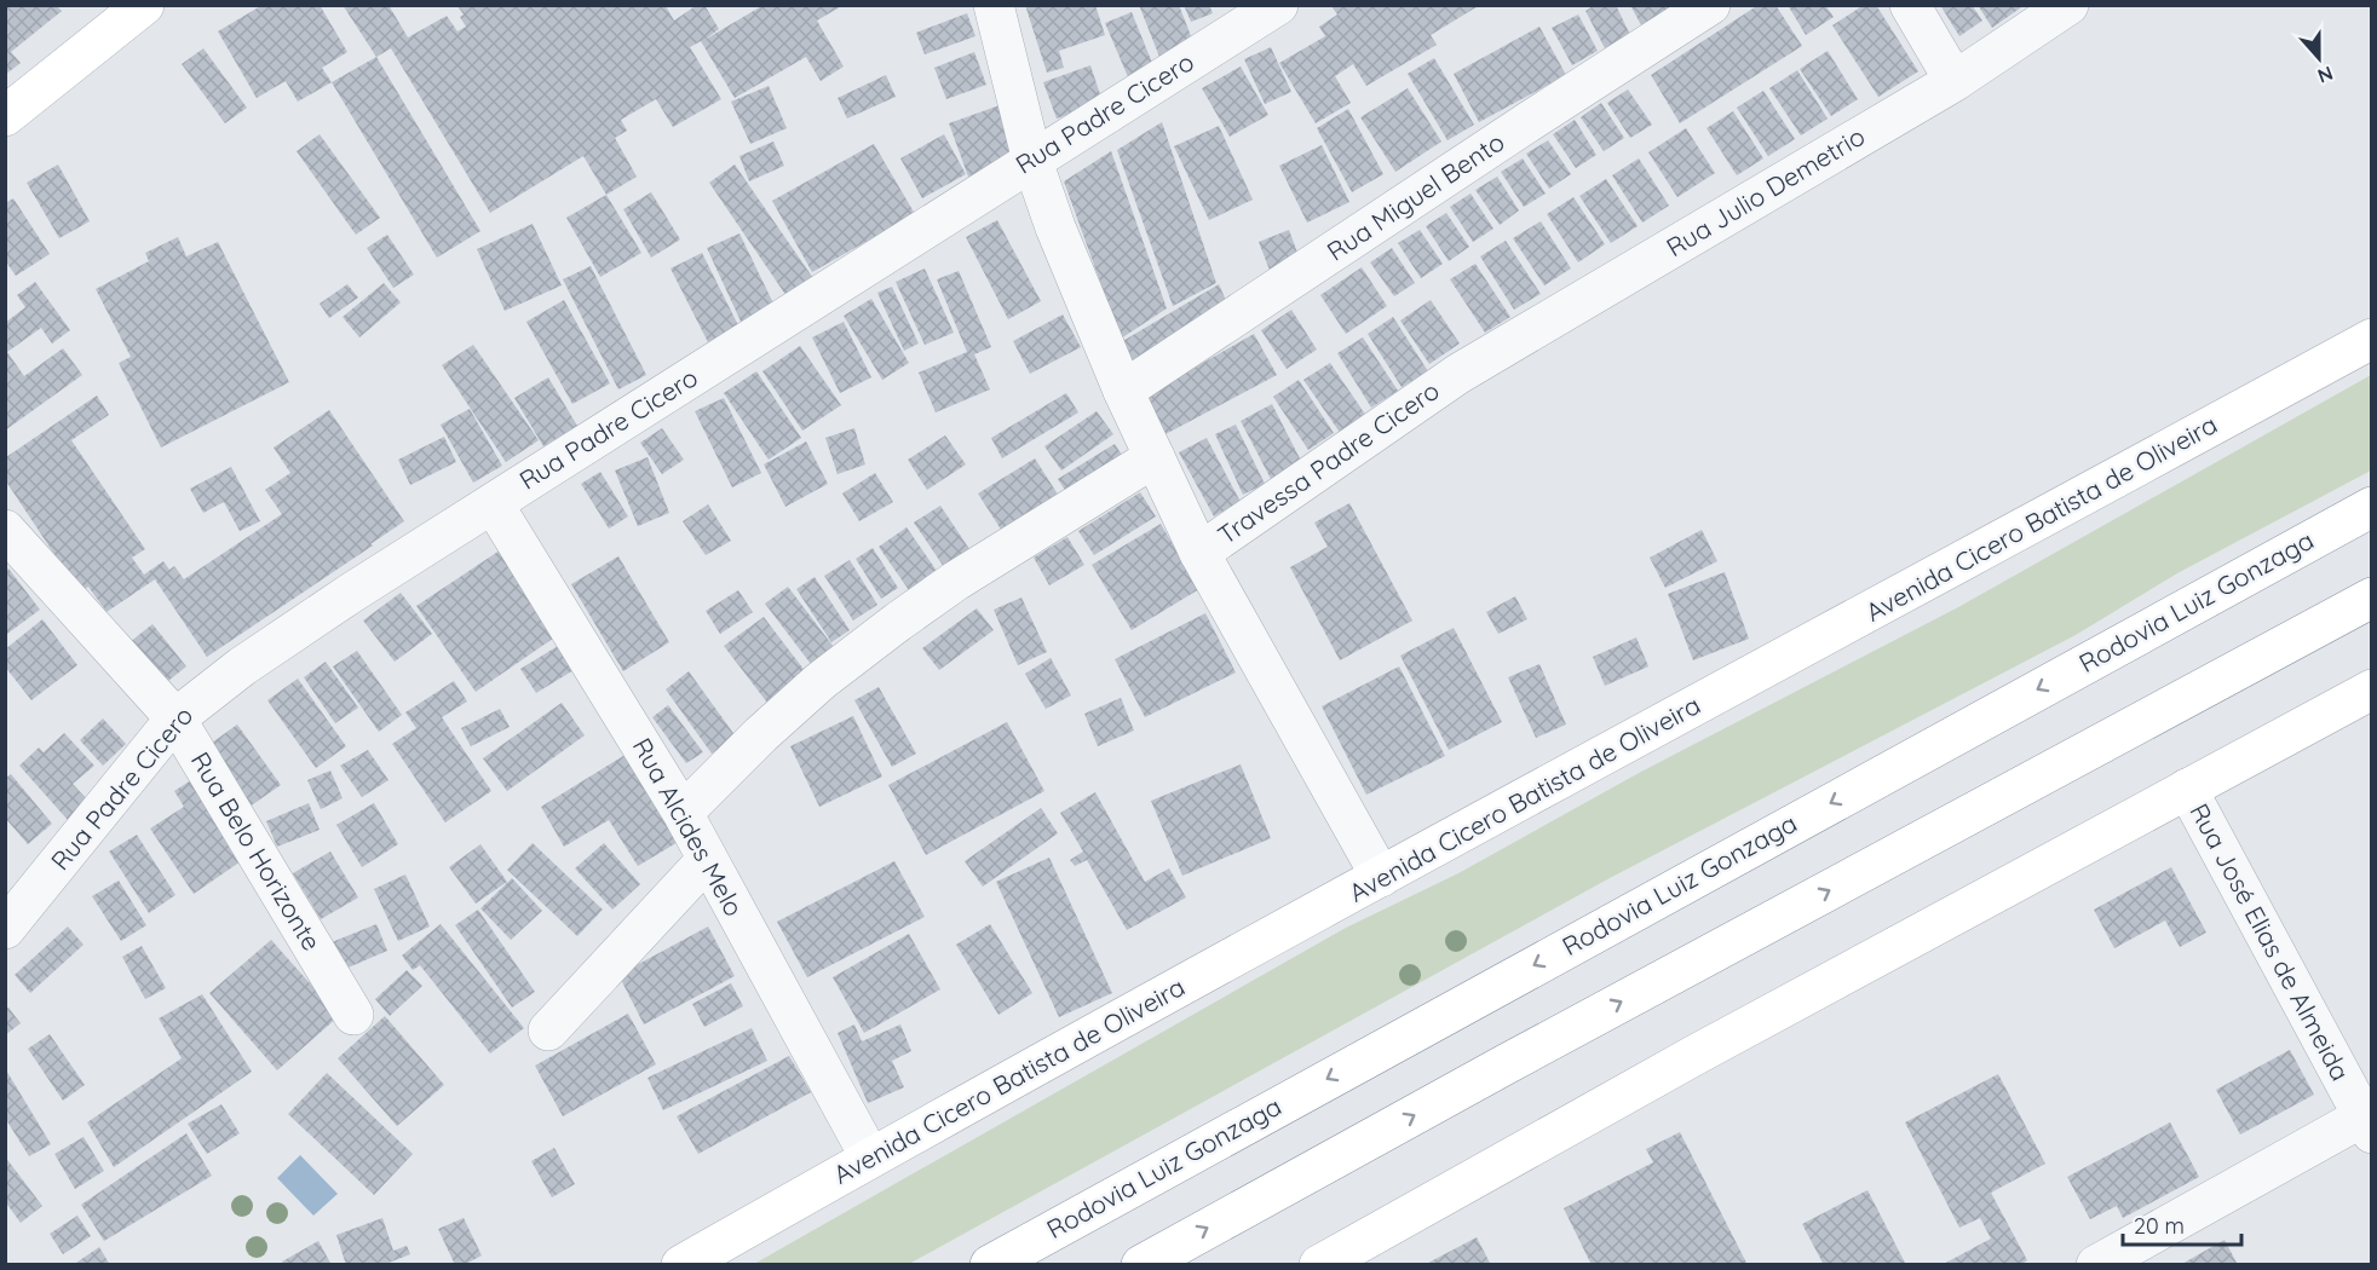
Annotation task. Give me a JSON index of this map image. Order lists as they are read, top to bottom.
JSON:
{
  "streets": {
    "main road": ["Avenida Cicero Batista de Oliveira", "Rodovia Luiz Gonzaga"],
    "street": [
      "Rua Padre Cicero",
      "Rua Julio Demetrio",
      "Rua Miguel Bento",
      "Travessa Padre Cicero",
      "Rua Alcides Melo",
      "Rua Belo Horizonte",
      "Rua José Elias de Almeida"
    ]
  },
  "crossings": [
    ["Rua Padre Cicero", "Rua Alcides Melo"],
    ["Rua Padre Cicero", "Rua Belo Horizonte"],
    ["Rua Julio Demetrio", "Travessa Padre Cicero"],
    ["Avenida Cicero Batista de Oliveira", "Rua Alcides Melo"]
  ],
  "scale_bar": "20 m",
  "north": "bottom"
}
